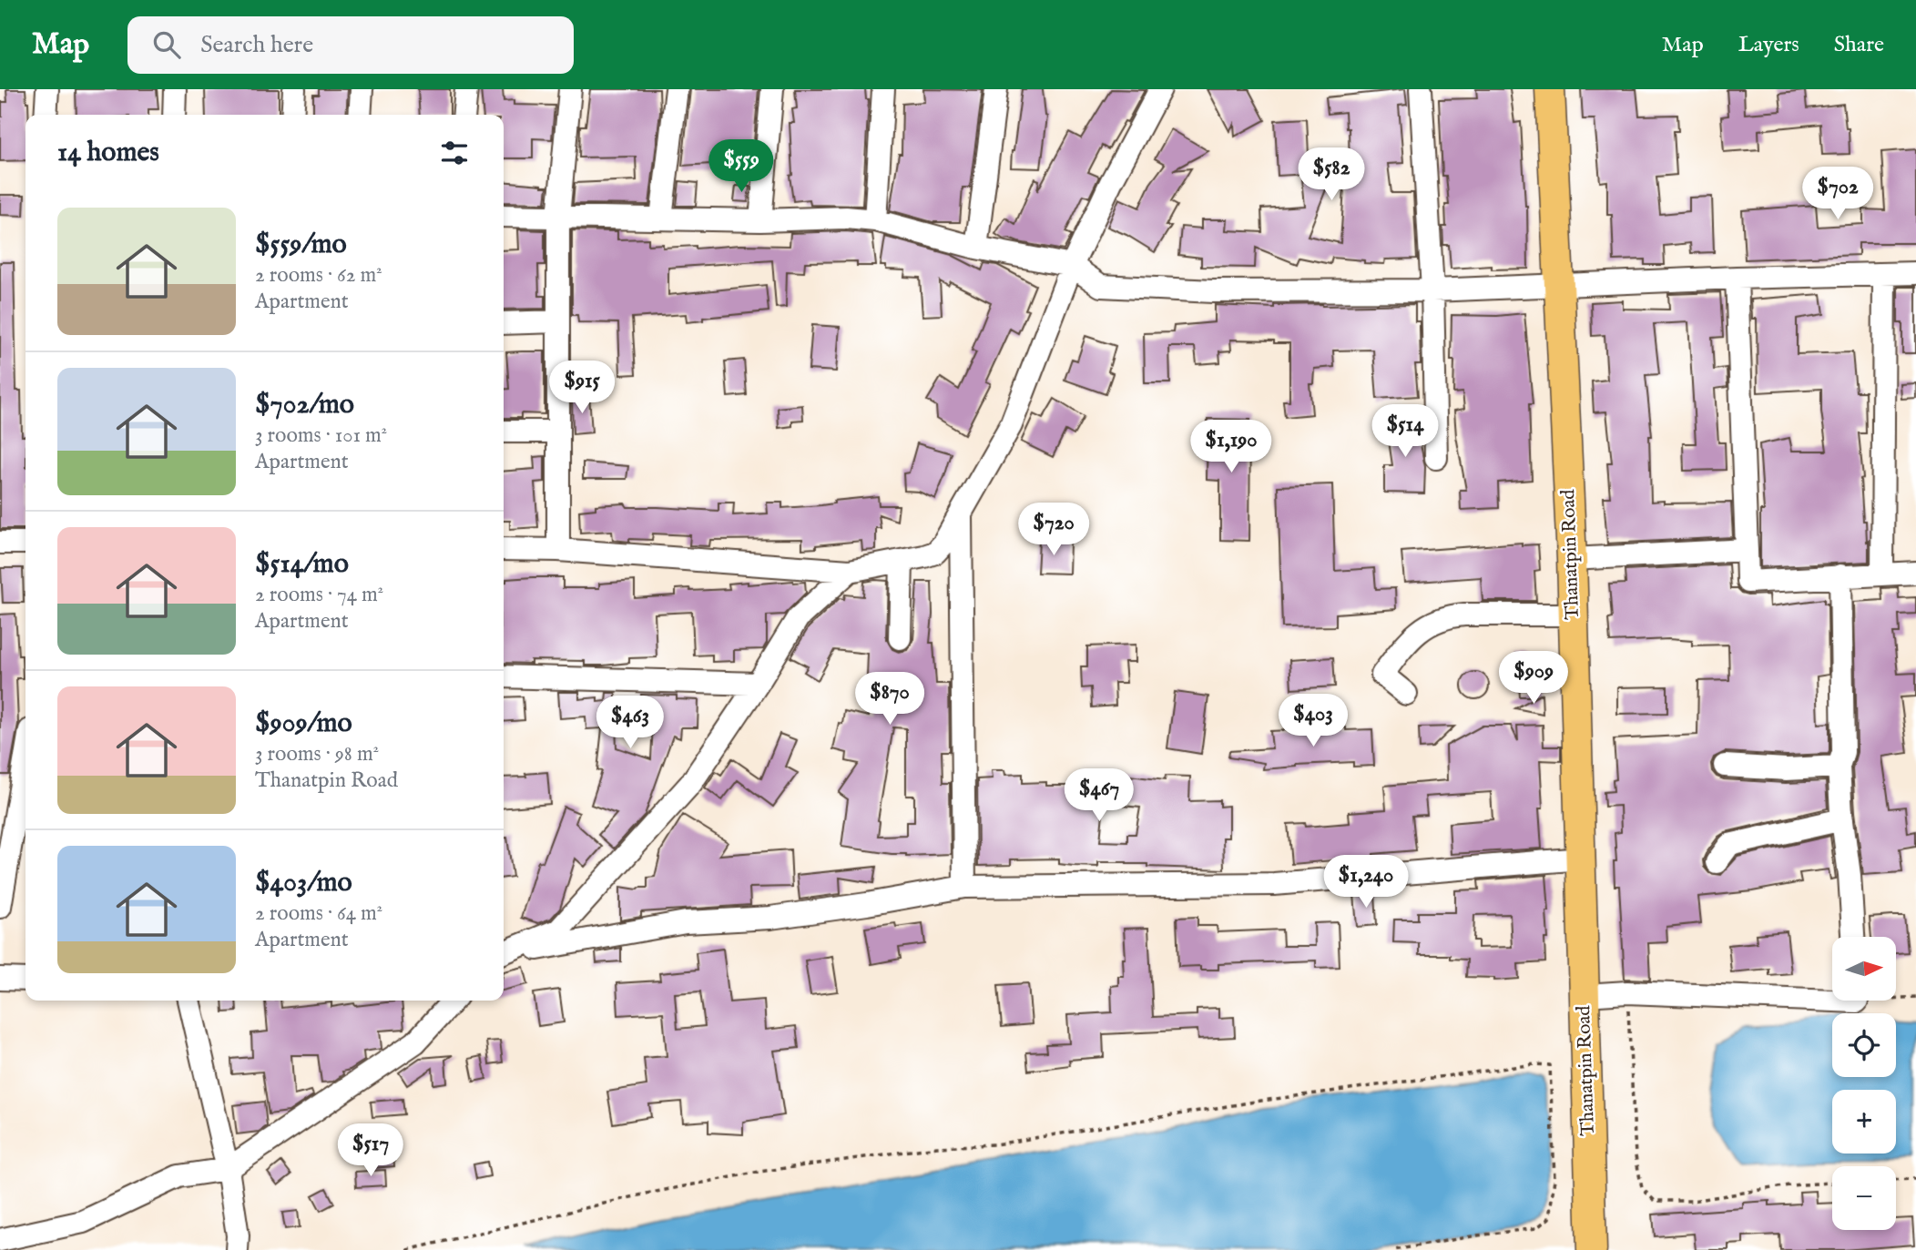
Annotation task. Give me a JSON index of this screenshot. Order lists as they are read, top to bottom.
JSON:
{
  "streets": {
    "main road": ["Thanatpin Road"]
  },
  "north": "right",
  "page": {
    "header": "Map",
    "search": "Search here",
    "nav": ["Map", "Layers", "Share"],
    "heading": "14 homes",
    "price": [
      "$559",
      "$582",
      "$702",
      "$915",
      "$514",
      "$1,190",
      "$720",
      "$909",
      "$870",
      "$403",
      "$463",
      "$467",
      "$1,240",
      "$517"
    ],
    "list": [
      {
        "name": "$559/mo",
        "note": "2 rooms · 62 m² · Apartment"
      },
      {
        "name": "$702/mo",
        "note": "3 rooms · 101 m² · Apartment"
      },
      {
        "name": "$514/mo",
        "note": "2 rooms · 74 m² · Apartment"
      },
      {
        "name": "$909/mo",
        "note": "3 rooms · 98 m² · Thanatpin Road"
      },
      {
        "name": "$403/mo",
        "note": "2 rooms · 64 m² · Apartment"
      }
    ],
    "map_buttons": ["+", "−"]
  }
}
